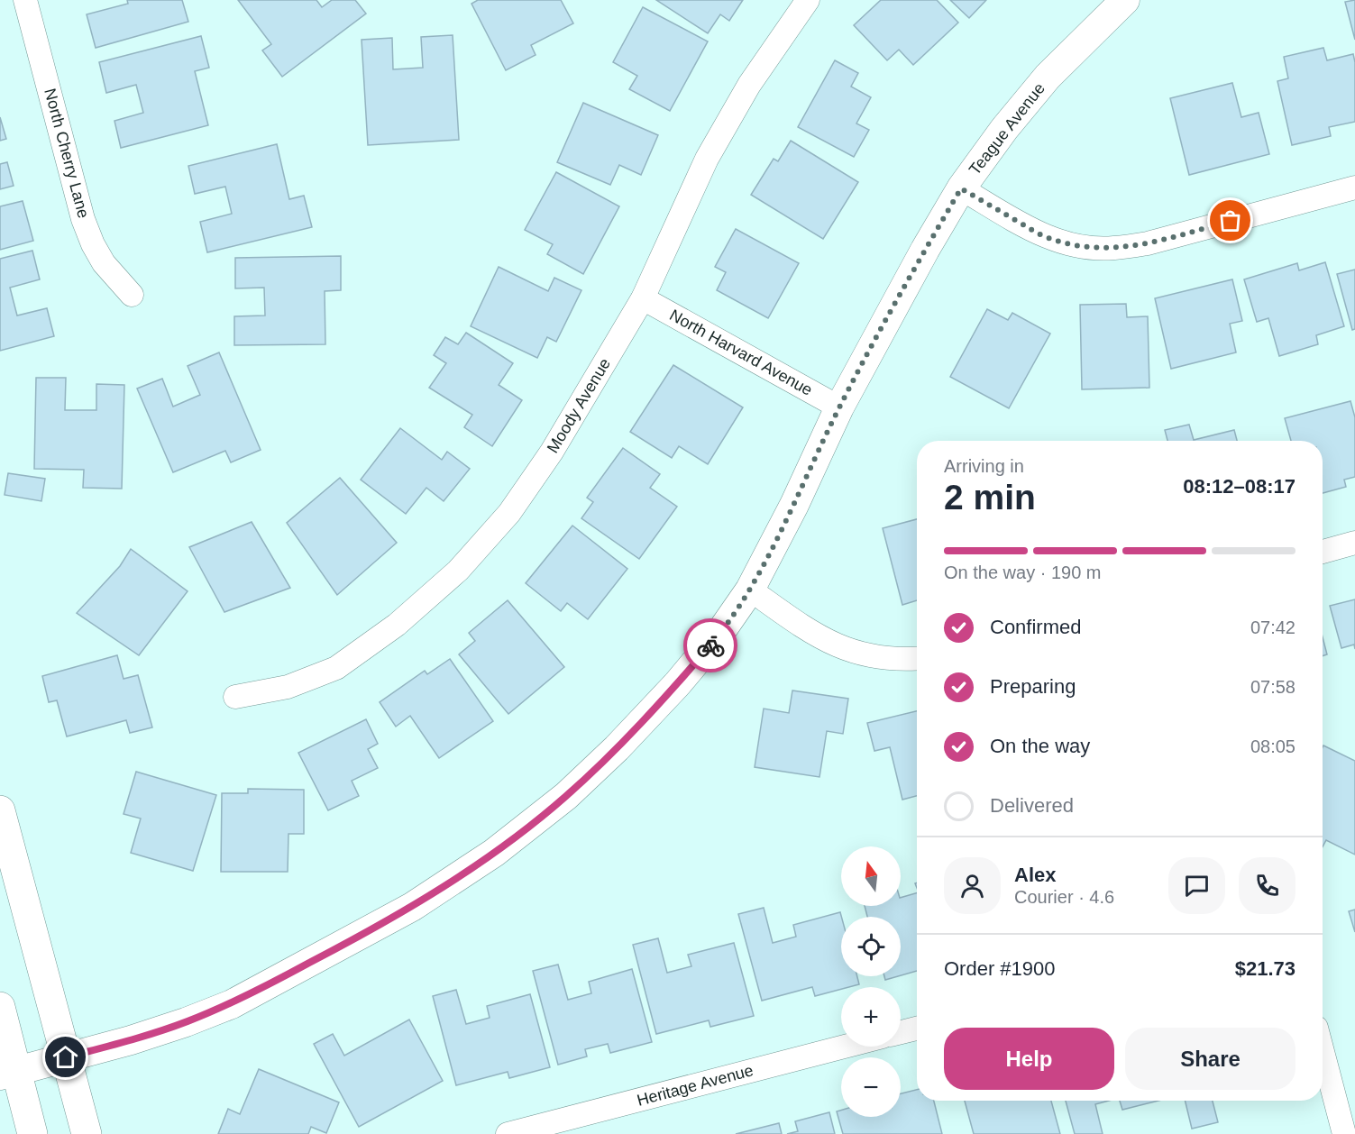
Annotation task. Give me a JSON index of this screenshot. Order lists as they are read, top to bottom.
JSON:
{
  "streets": {
    "street": [
      "Teague Avenue",
      "North Cherry Lane",
      "North Harvard Avenue",
      "Moody Avenue",
      "Heritage Avenue"
    ]
  },
  "crossings": [
    ["Teague Avenue", "North Harvard Avenue"],
    ["North Harvard Avenue", "Moody Avenue"]
  ],
  "north": "top",
  "page": {
    "heading": ["2 min", "Arriving in", "08:12–08:17"],
    "panel": [
      "Alex",
      "Courier · 4.6",
      "Order #1900",
      "$21.73"
    ],
    "bar": "On the way · 190 m",
    "list": [
      ["Confirmed", "07:42"],
      ["Preparing", "07:58"],
      ["On the way", "08:05"],
      "Delivered"
    ],
    "map_buttons": ["+", "−"],
    "buttons": ["Help", "Share"]
  }
}
